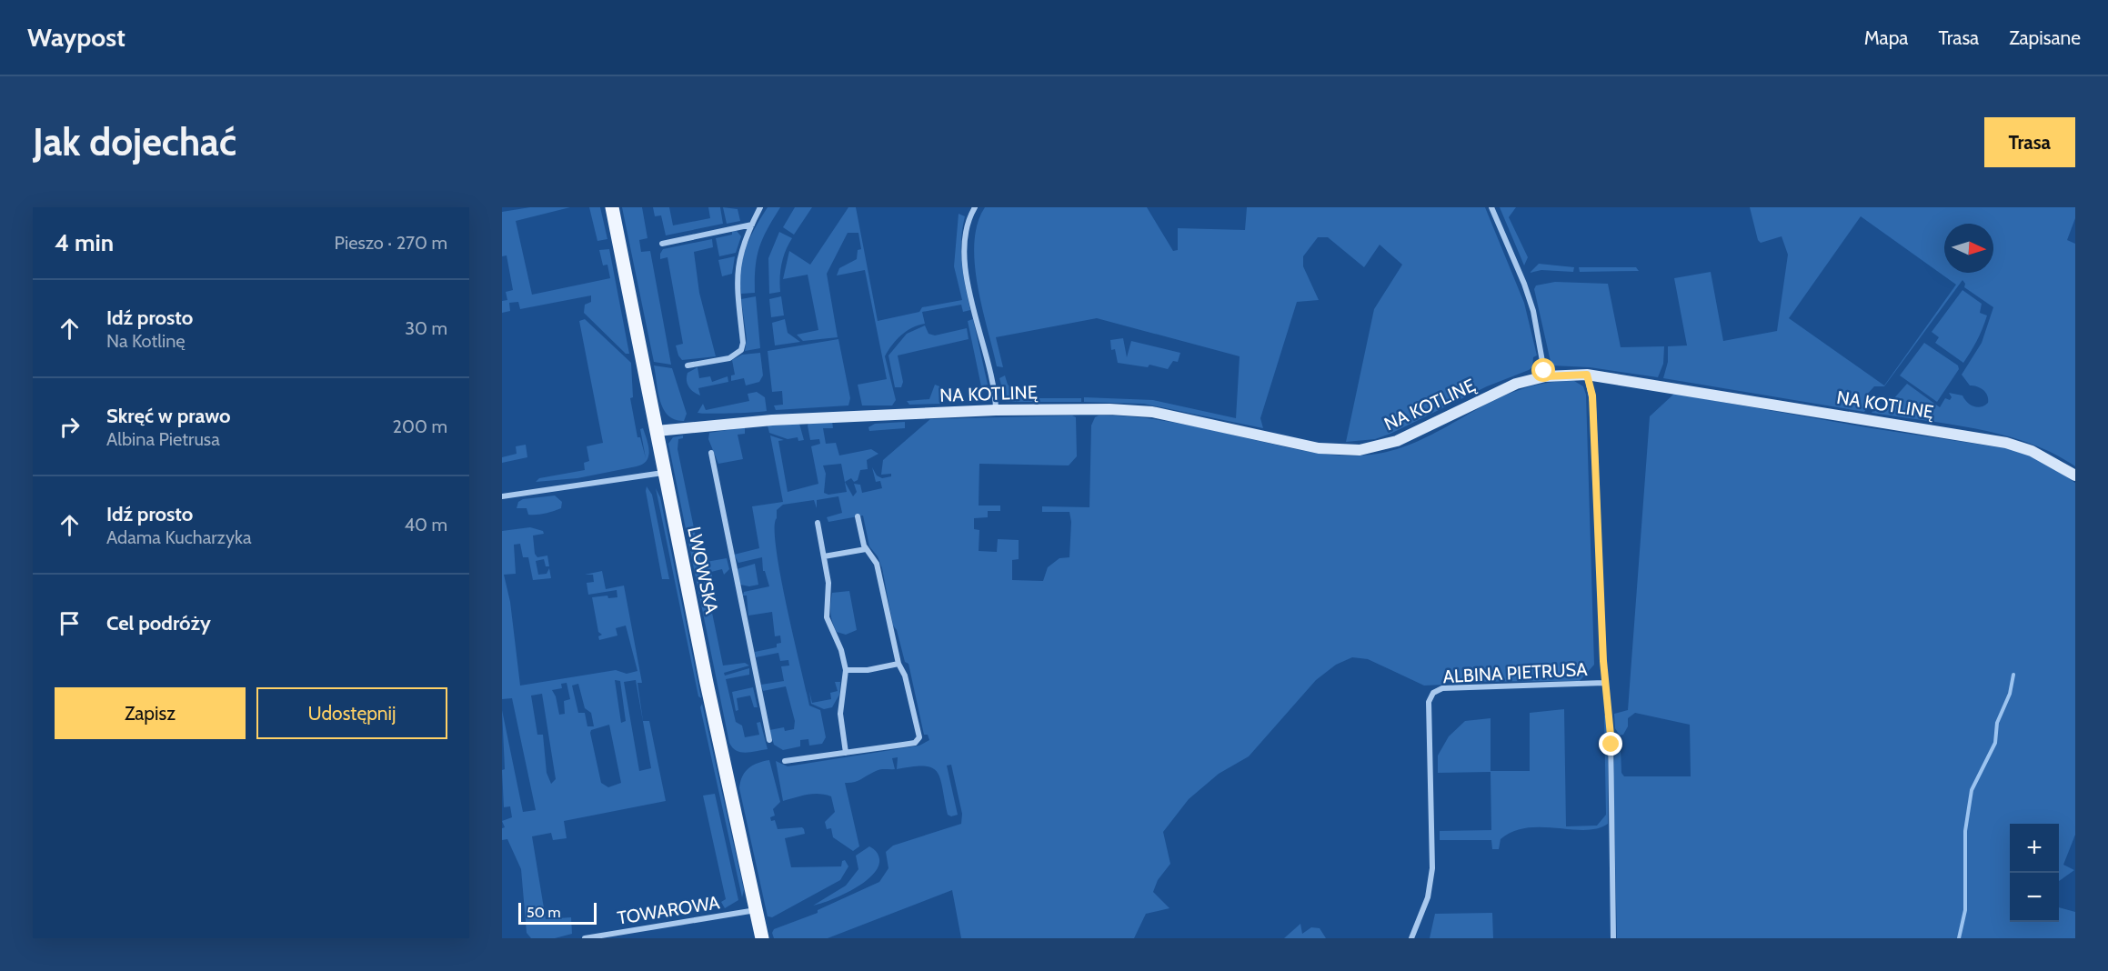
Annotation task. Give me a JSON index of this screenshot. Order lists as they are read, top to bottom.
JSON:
{
  "streets": {
    "main road": ["LWOWSKA"],
    "street": ["NA KOTLINĘ", "ALBINA PIETRUSA", "TOWAROWA"]
  },
  "crossings": [
    ["NA KOTLINĘ", "LWOWSKA"],
    ["NA KOTLINĘ", "ALBINA PIETRUSA"],
    ["LWOWSKA", "TOWAROWA"]
  ],
  "scale_bar": "50 m",
  "north": "right",
  "page": {
    "header": "Waypost",
    "nav": ["Mapa", "Trasa", "Zapisane"],
    "buttons": [
      "Trasa",
      ["Zapisz", "Udostępnij"]
    ],
    "title": "Jak dojechać",
    "heading": ["4 min", "Pieszo · 270 m"],
    "list": [
      ["Idź prosto", "Na Kotlinę", "30 m"],
      ["Skręć w prawo", "Albina Pietrusa", "200 m"],
      ["Idź prosto", "Adama Kucharzyka", "40 m"],
      "Cel podróży"
    ],
    "map_buttons": ["+", "−"],
    "scale": "50 m"
  }
}
